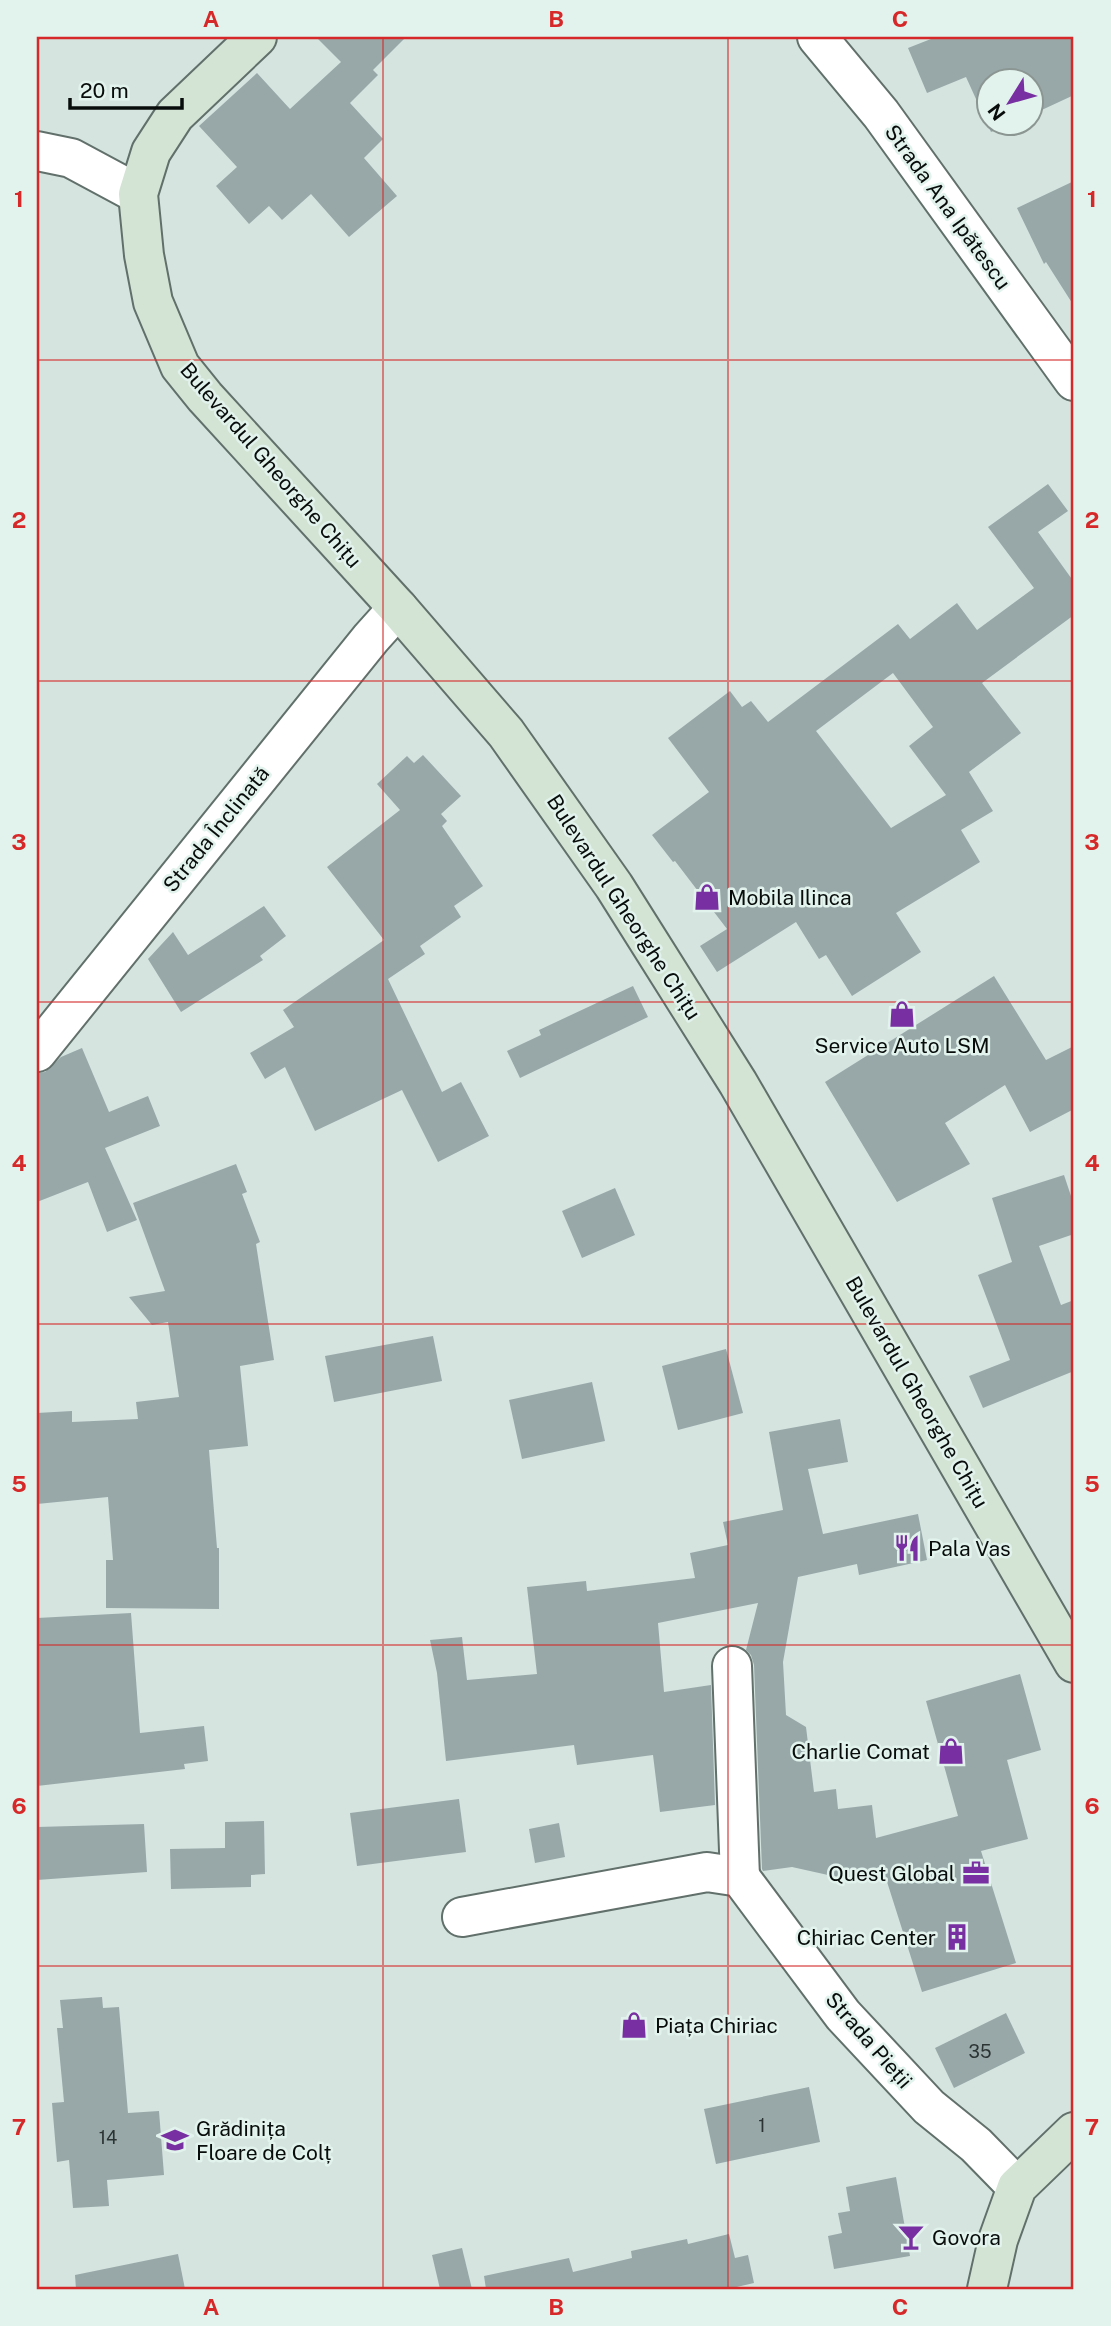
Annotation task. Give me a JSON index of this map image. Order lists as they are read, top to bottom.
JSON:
{
  "streets": {
    "main road": ["Bulevardul Gheorghe Chițu"],
    "street": ["Strada Ana Ipătescu", "Strada Înclinată", "Strada Pieții"]
  },
  "crossings": [
    ["Bulevardul Gheorghe Chițu", "Strada Înclinată"]
  ],
  "places": {
    "shop": [
      "Mobila Ilinca",
      "Service Auto LSM",
      "Charlie Comat",
      "Piața Chiriac"
    ],
    "restaurant": ["Pala Vas"],
    "office": ["Quest Global"],
    "building": ["Chiriac Center"],
    "school or university": ["Grădinița Floare de Colț"],
    "bar": ["Govora"]
  },
  "house_numbers": ["35", "1", "14"],
  "scale_bar": "20 m",
  "north": "bottom left",
  "grid": {
    "columns": ["A", "B", "C"],
    "rows": [
      "1",
      "2",
      "3",
      "4",
      "5",
      "6",
      "7"
    ]
  }
}
